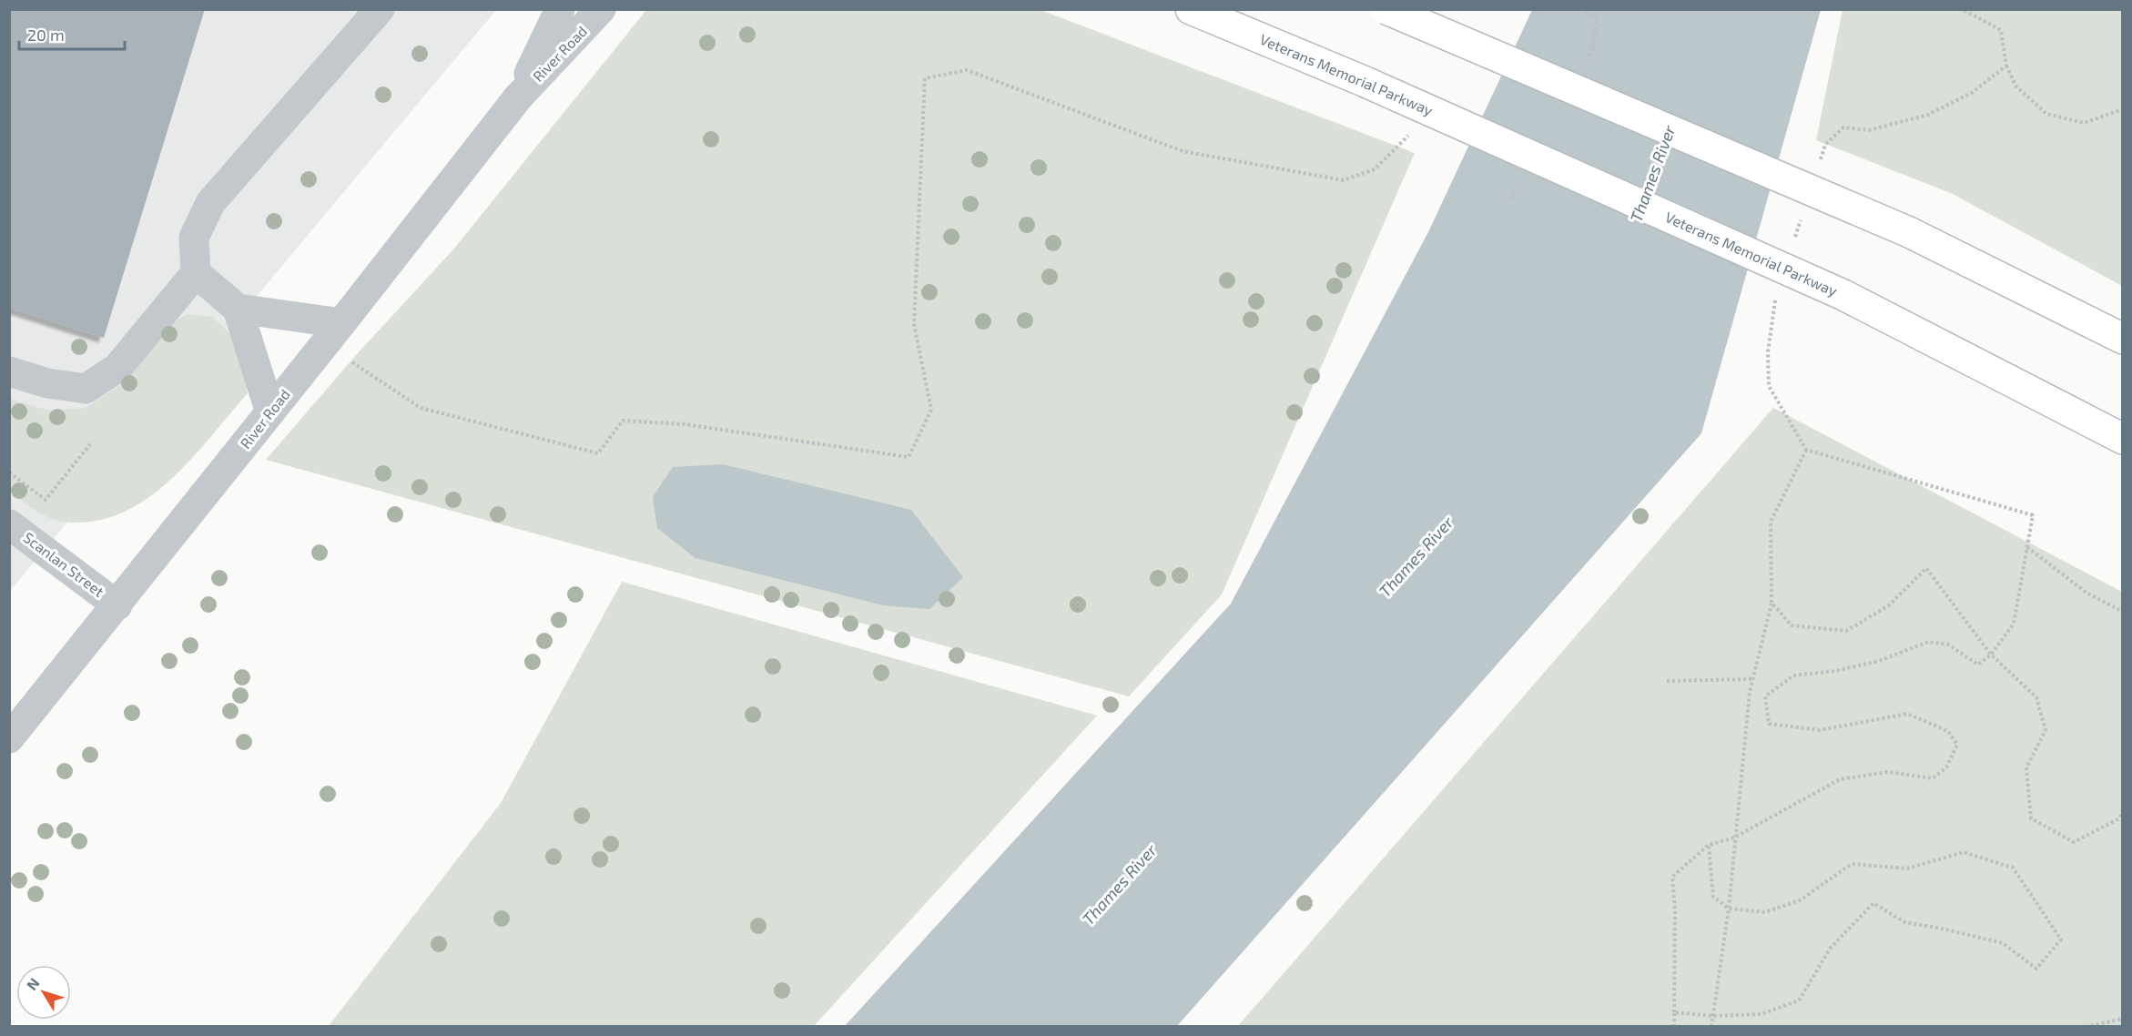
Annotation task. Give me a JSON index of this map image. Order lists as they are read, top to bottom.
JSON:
{
  "streets": {
    "highway": ["Veterans Memorial Parkway"],
    "street": ["River Road", "Scanlan Street"]
  },
  "crossings": [
    ["River Road", "Scanlan Street"]
  ],
  "water": ["Thames River"],
  "scale_bar": "20 m",
  "north": "top left"
}
